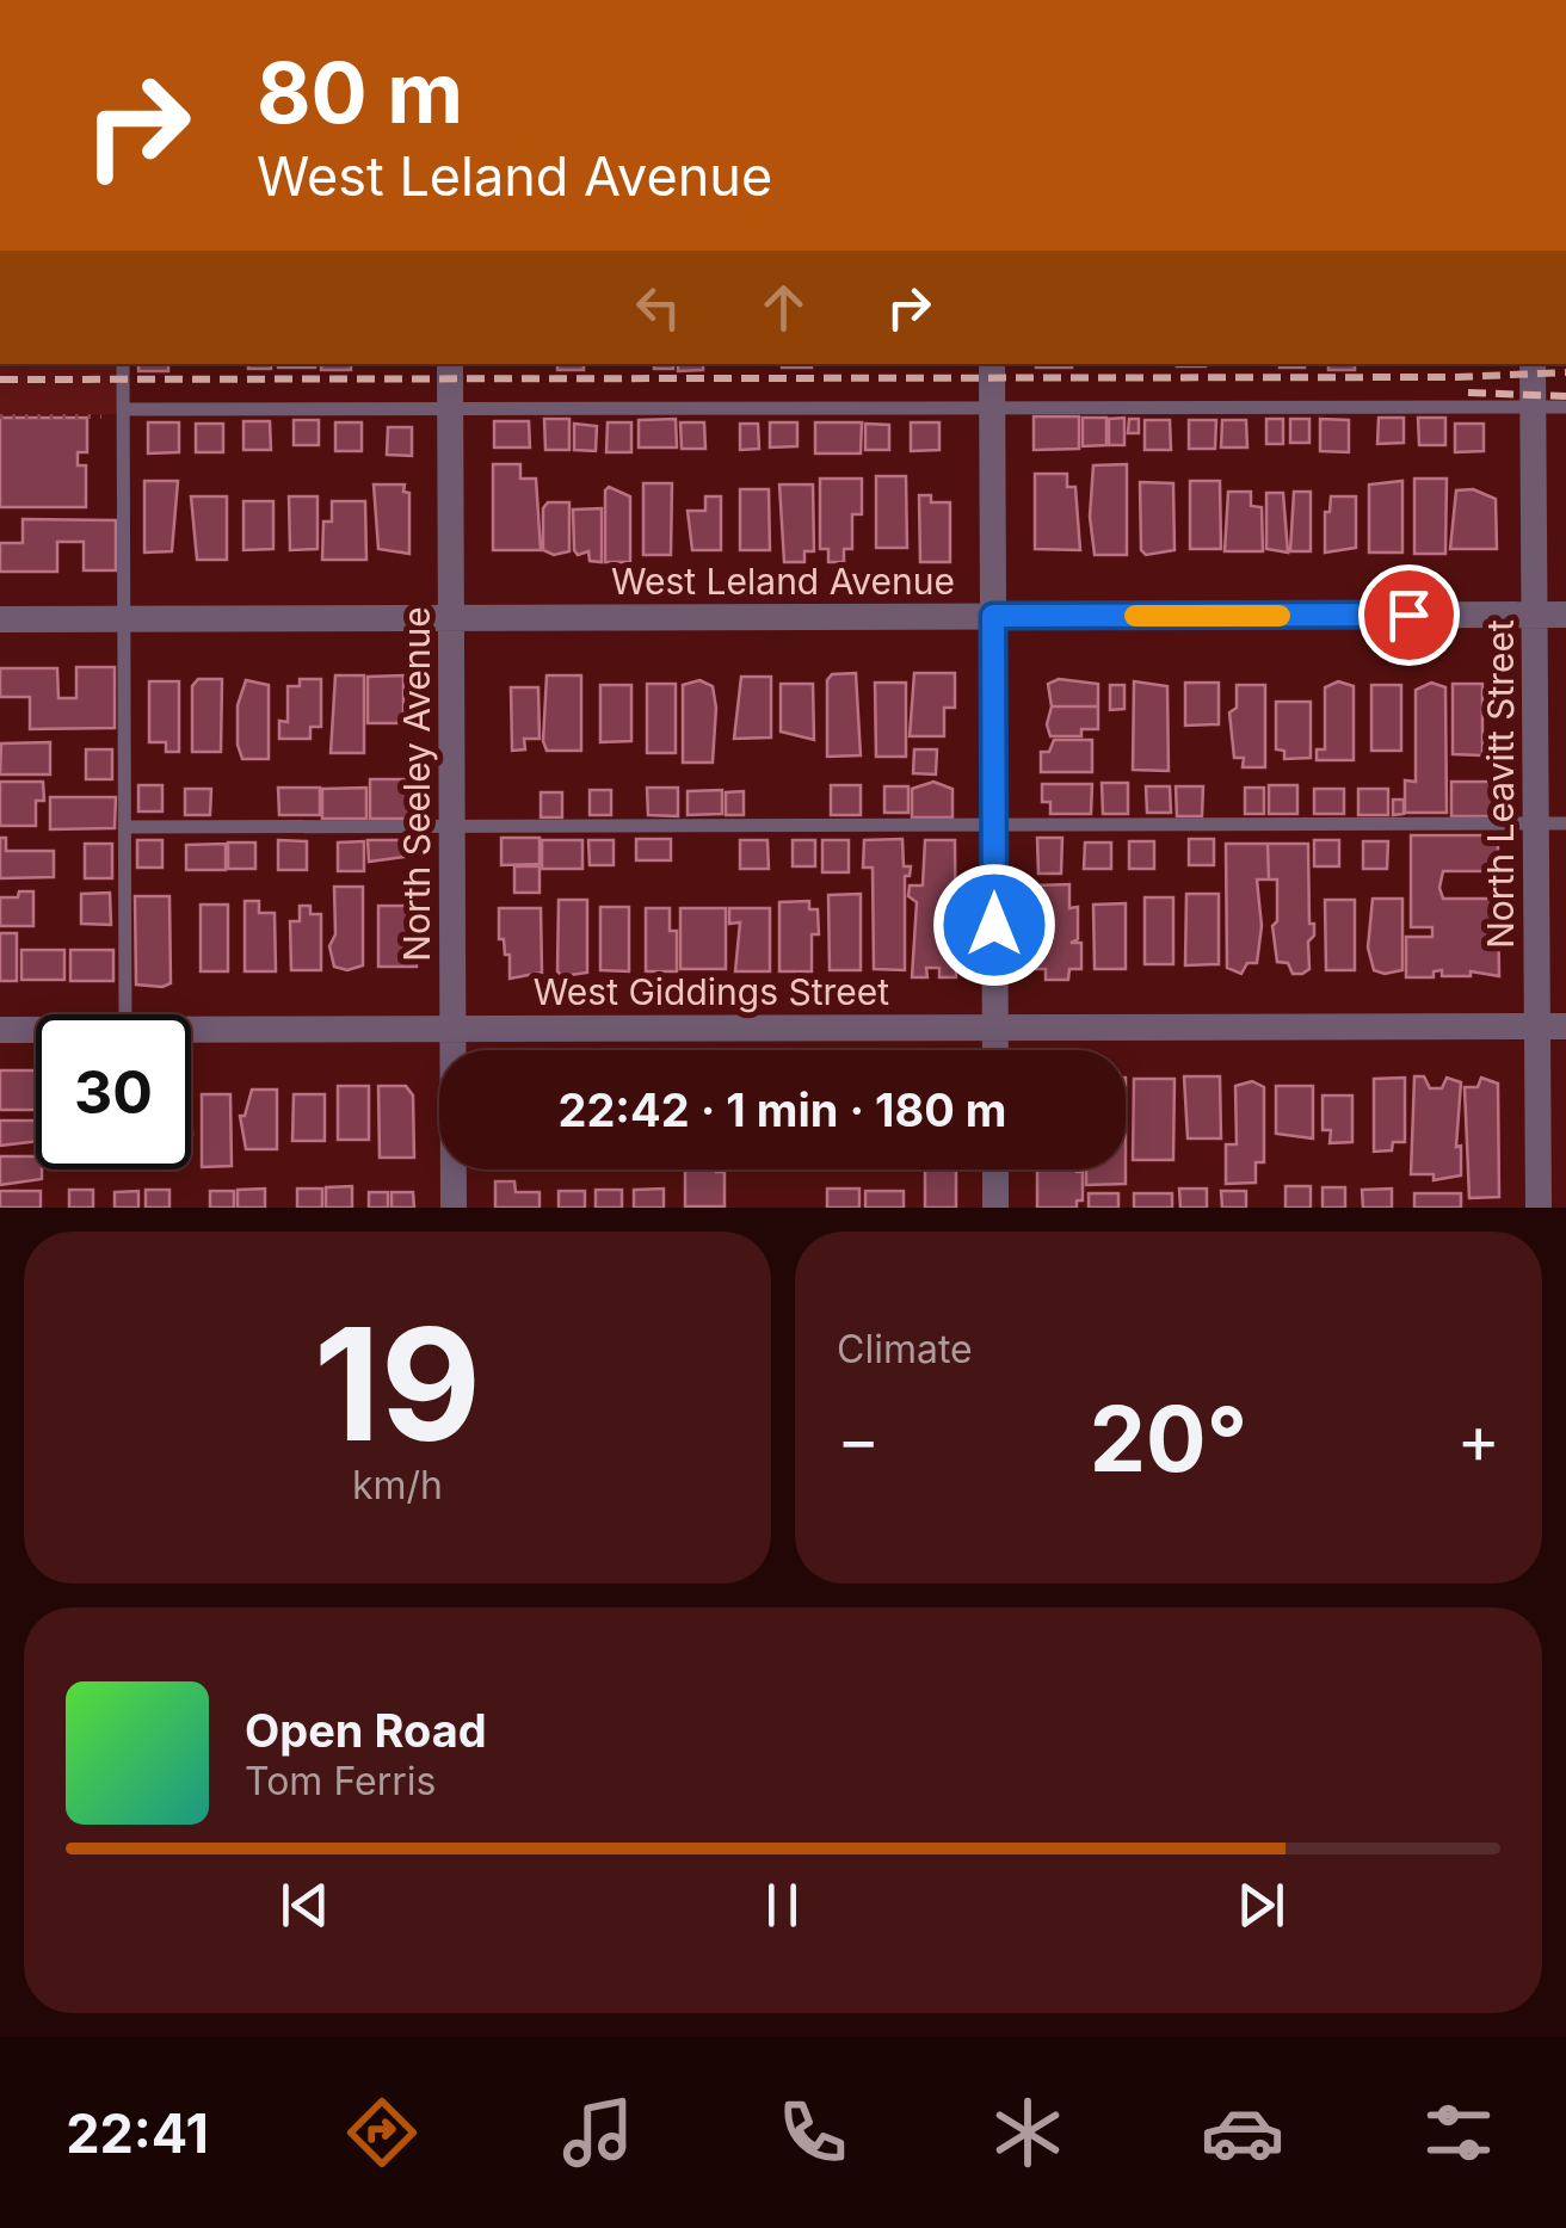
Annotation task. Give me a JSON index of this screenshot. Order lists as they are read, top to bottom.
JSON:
{
  "streets": {
    "street": [
      "West Leland Avenue",
      "North Seeley Avenue",
      "North Leavitt Street",
      "West Giddings Street"
    ]
  },
  "crossings": [
    ["West Leland Avenue", "North Seeley Avenue"],
    ["West Leland Avenue", "North Leavitt Street"],
    ["North Seeley Avenue", "West Giddings Street"],
    ["North Leavitt Street", "West Giddings Street"]
  ],
  "page": {
    "turn": ["80 m", "West Leland Avenue"],
    "limit": "30",
    "trip": "22:42 · 1 min · 180 m",
    "tile": [
      ["19", "km/h"],
      "Climate"
    ],
    "heat": ["−", "20°", "+"],
    "song": ["Open Road", "Tom Ferris"],
    "tabs": "22:41"
  }
}
